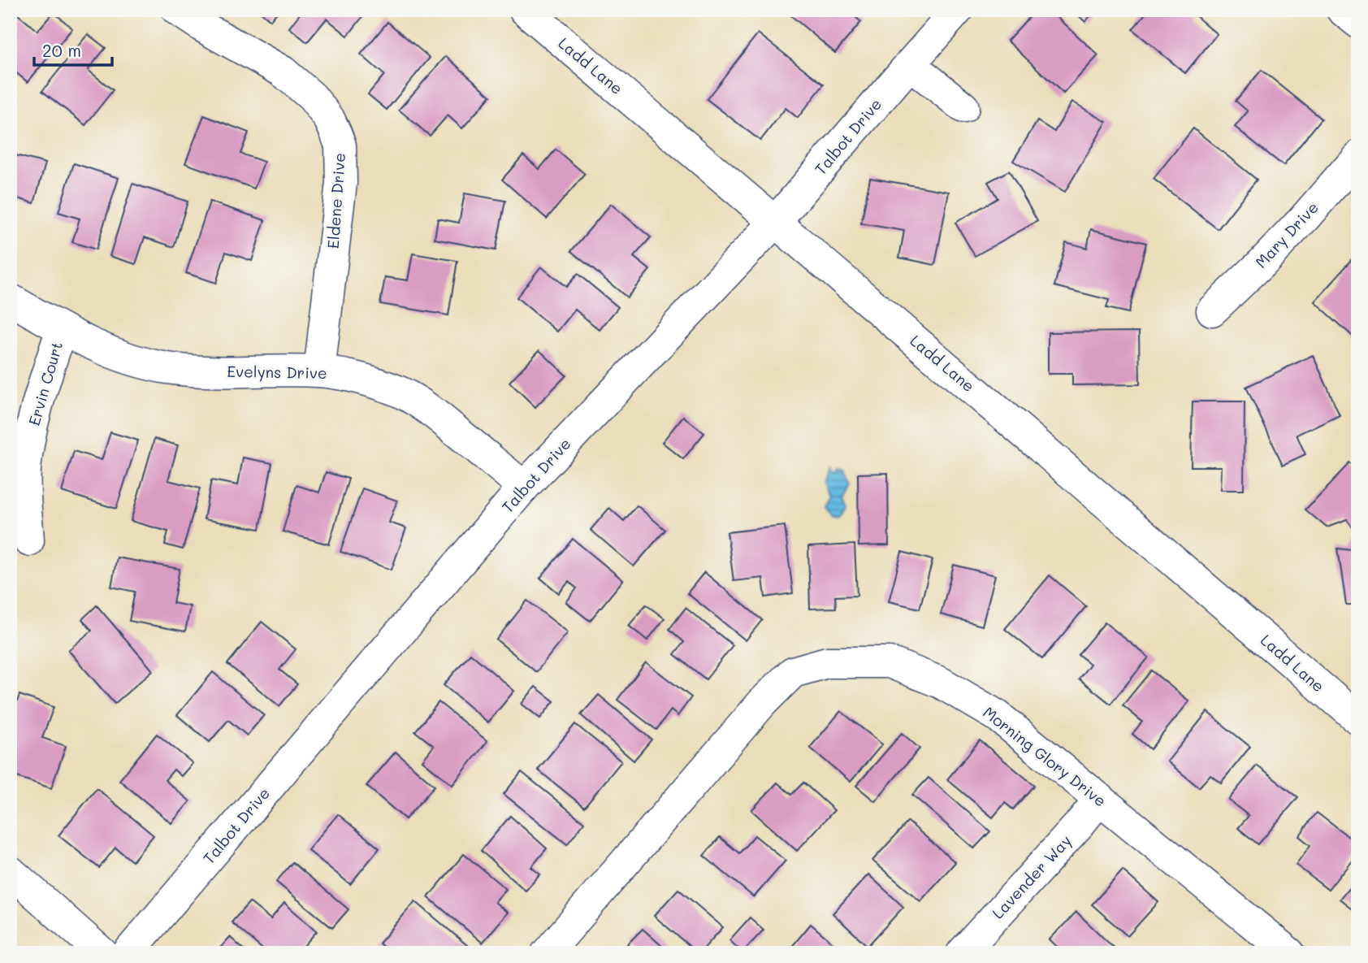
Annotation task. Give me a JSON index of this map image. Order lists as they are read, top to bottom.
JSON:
{
  "streets": {
    "street": [
      "Ladd Lane",
      "Talbot Drive",
      "Eldene Drive",
      "Mary Drive",
      "Evelyns Drive",
      "Ervin Court",
      "Morning Glory Drive",
      "Lavender Way"
    ]
  },
  "crossings": [
    ["Ladd Lane", "Talbot Drive"],
    ["Talbot Drive", "Evelyns Drive"],
    ["Eldene Drive", "Evelyns Drive"],
    ["Evelyns Drive", "Ervin Court"],
    ["Morning Glory Drive", "Lavender Way"]
  ],
  "scale_bar": "20 m"
}
